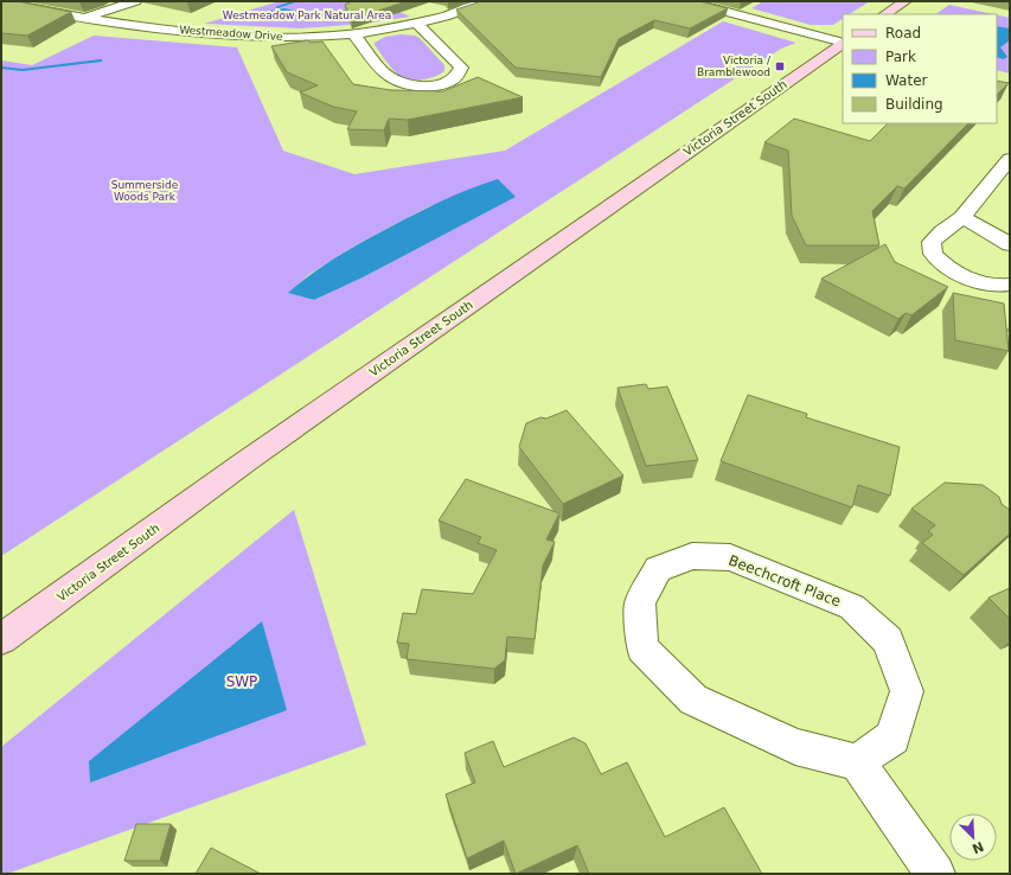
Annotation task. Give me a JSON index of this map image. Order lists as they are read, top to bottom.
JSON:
{
  "streets": {
    "main road": ["Victoria Street South"],
    "street": ["Westmeadow Drive", "Beechcroft Place"]
  },
  "parks": ["Westmeadow Park Natural Area", "Summerside Woods Park", "SWP"],
  "places": {
    "transit": ["Victoria / Bramblewood"]
  },
  "legend": [
    "Road",
    "Park",
    "Water",
    "Building"
  ],
  "north": "bottom right"
}
